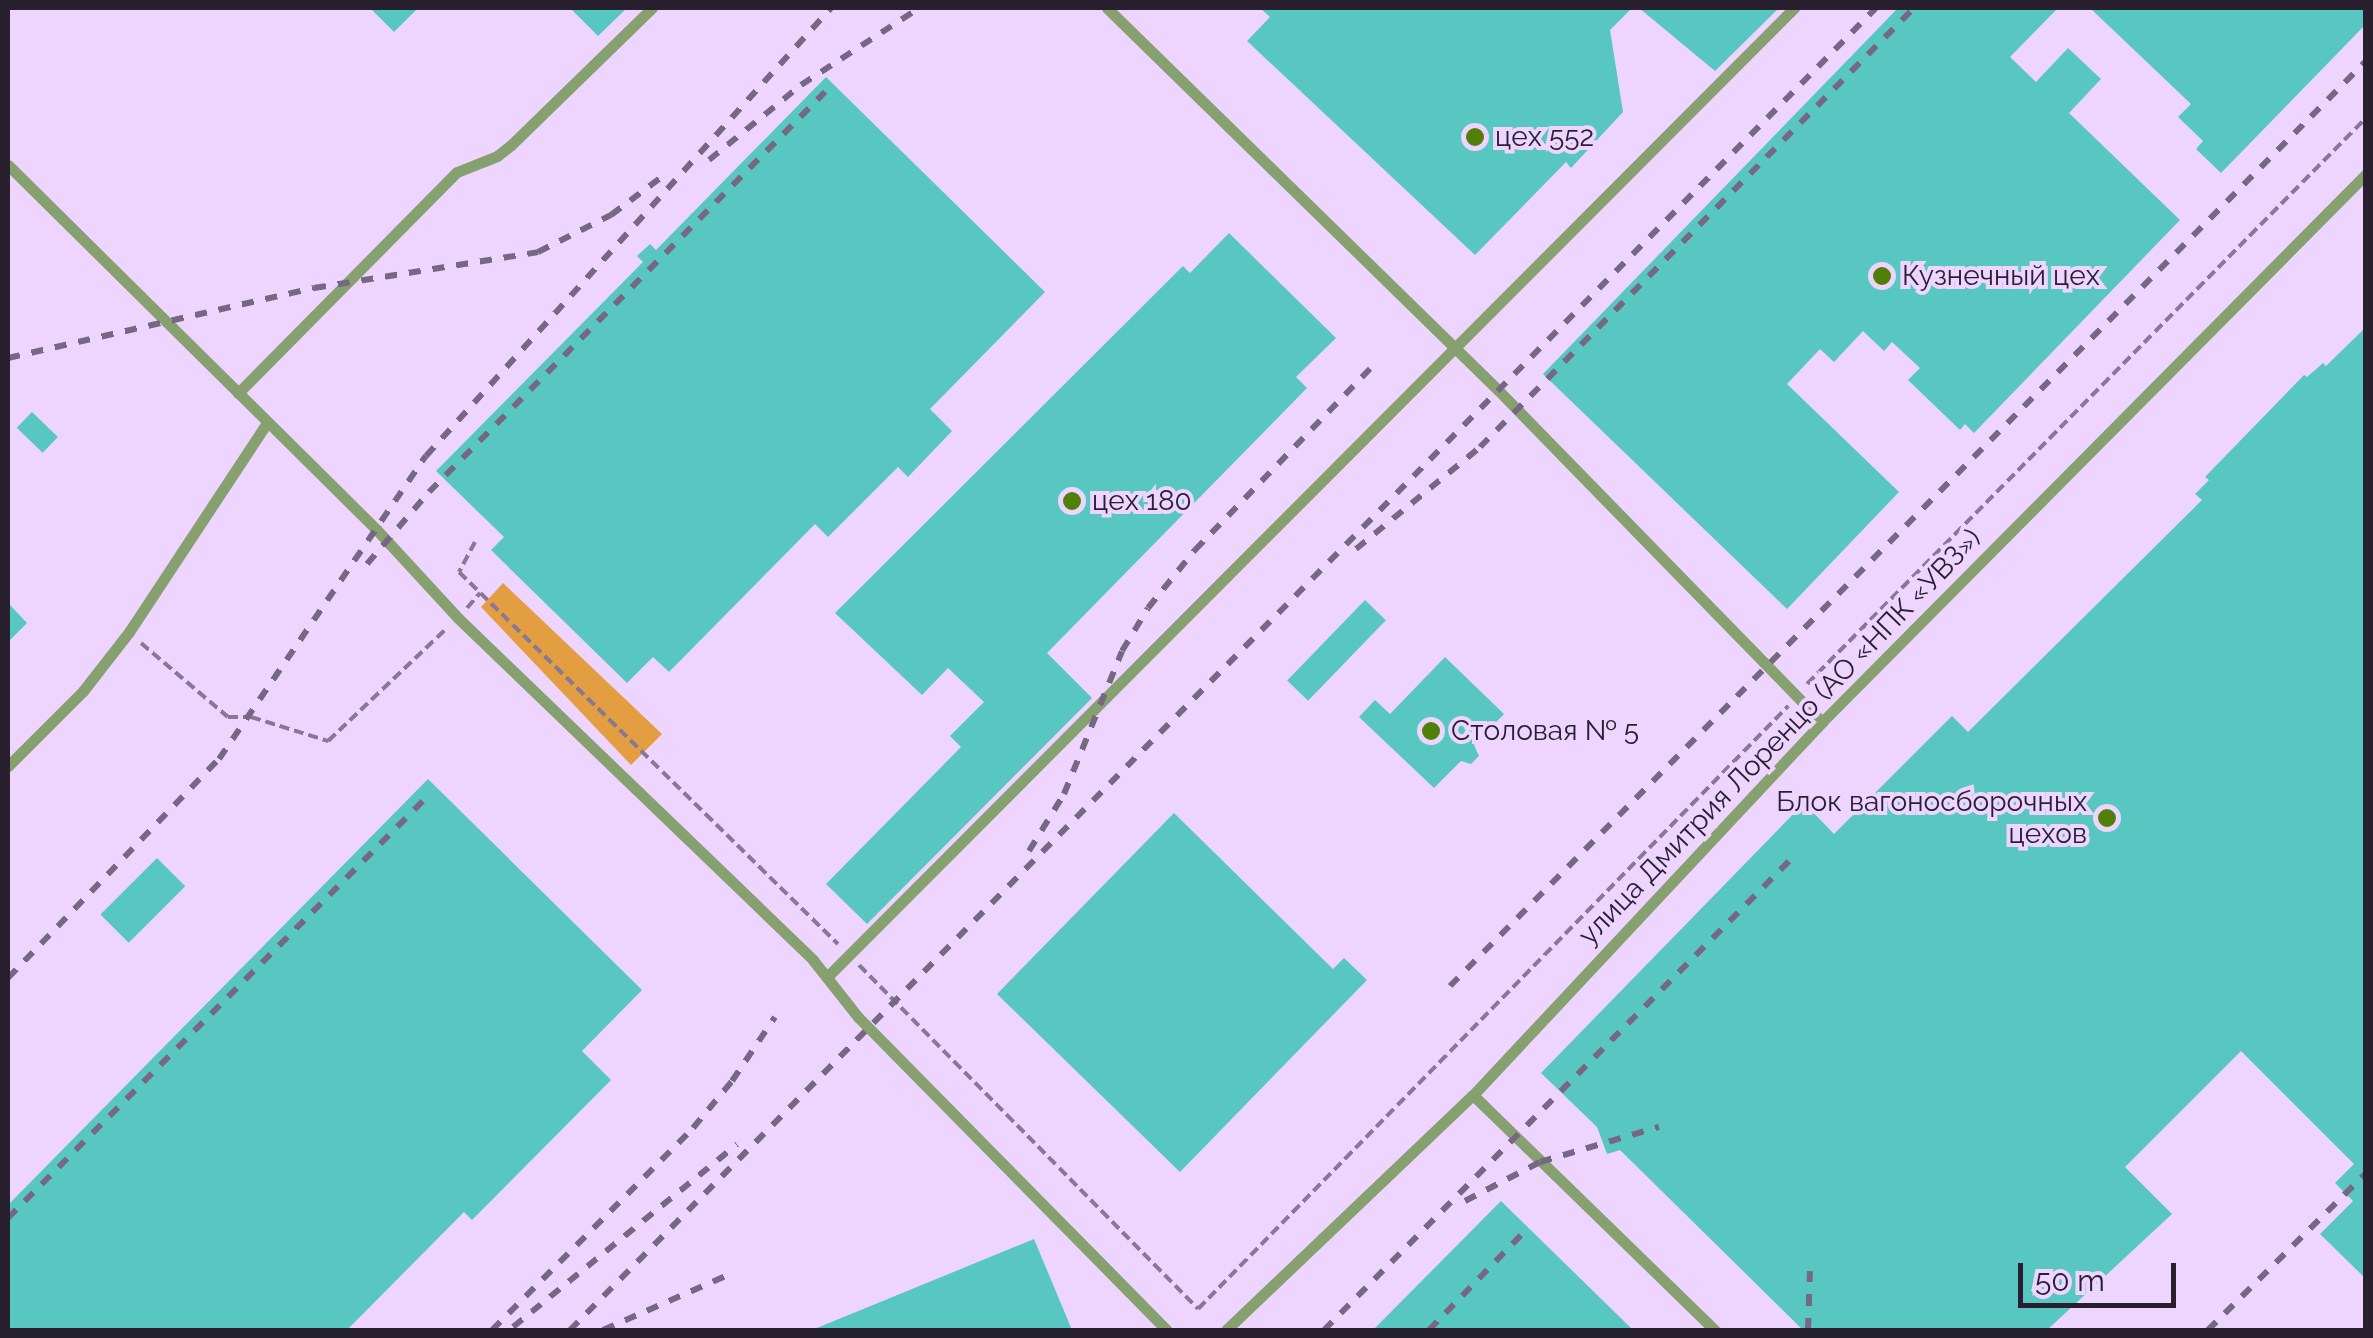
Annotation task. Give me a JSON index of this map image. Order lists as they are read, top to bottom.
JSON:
{
  "streets": {
    "lane": ["улица Дмитрия Лоренцо (АО «НПК «УВЗ»)"]
  },
  "places": [
    "цех 552",
    "Кузнечный цех",
    "цех 180",
    "Столовая № 5",
    "Блок вагоносборочных цехов"
  ],
  "scale_bar": "50 m"
}
